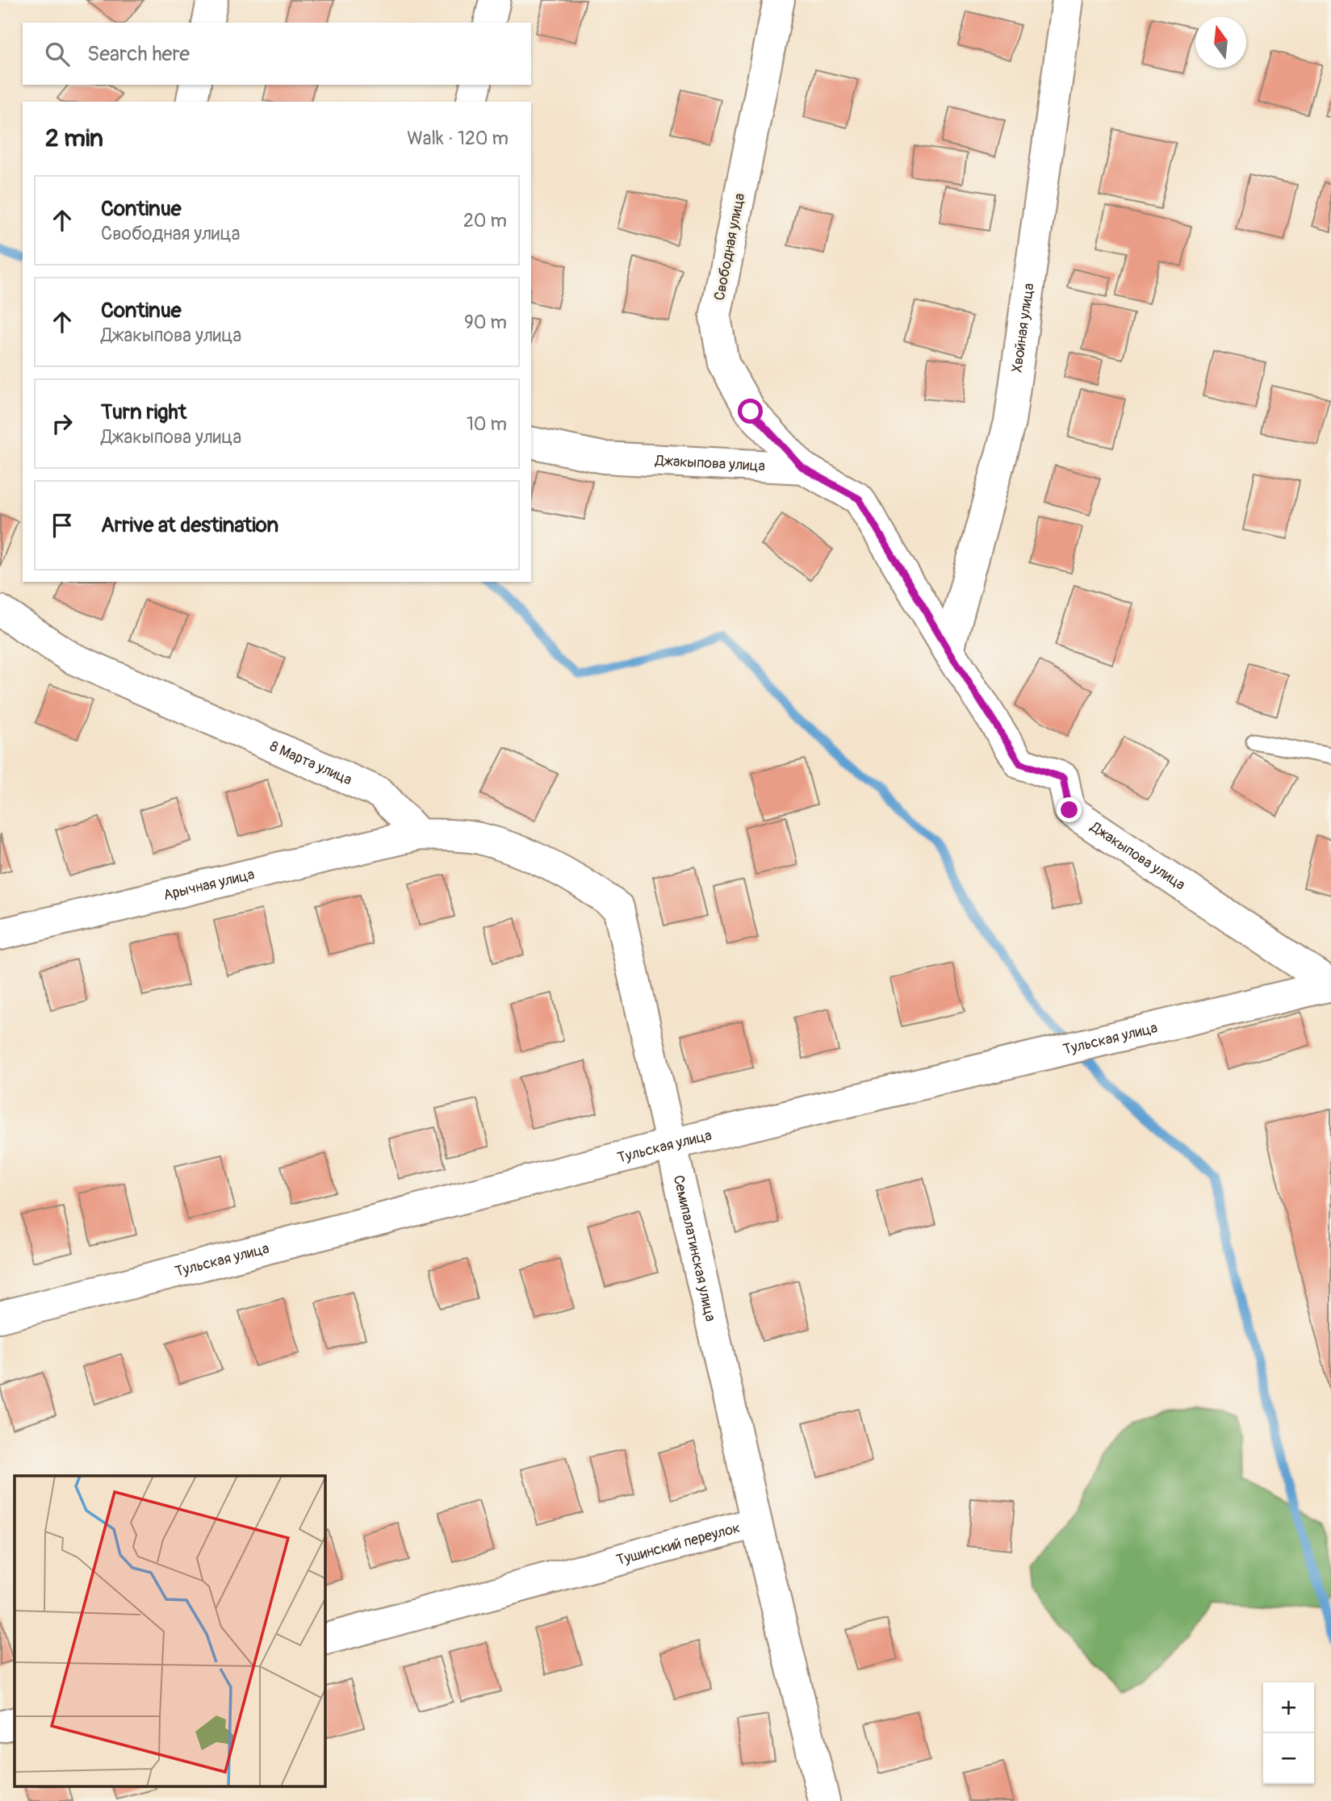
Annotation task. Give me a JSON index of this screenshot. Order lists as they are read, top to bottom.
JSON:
{
  "streets": {
    "street": [
      "Свободная улица",
      "Хвойная улица",
      "Джакыпова улица",
      "8 Марта улица",
      "Арычная улица",
      "Тульская улица",
      "Семипалатинская улица",
      "Тушинский переулок"
    ]
  },
  "crossings": [
    ["Свободная улица", "Джакыпова улица"],
    ["Хвойная улица", "Джакыпова улица"],
    ["Джакыпова улица", "Тульская улица"],
    ["8 Марта улица", "Арычная улица"],
    ["8 Марта улица", "Семипалатинская улица"],
    ["Арычная улица", "Семипалатинская улица"],
    ["Тульская улица", "Семипалатинская улица"],
    ["Семипалатинская улица", "Тушинский переулок"]
  ],
  "north": "top",
  "page": {
    "search": "Search here",
    "heading": ["2 min", "Walk · 120 m"],
    "list": [
      ["Continue", "Свободная улица", "20 m"],
      ["Continue", "Джакыпова улица", "90 m"],
      ["Turn right", "Джакыпова улица", "10 m"],
      "Arrive at destination"
    ],
    "map_buttons": ["+", "−"]
  }
}
